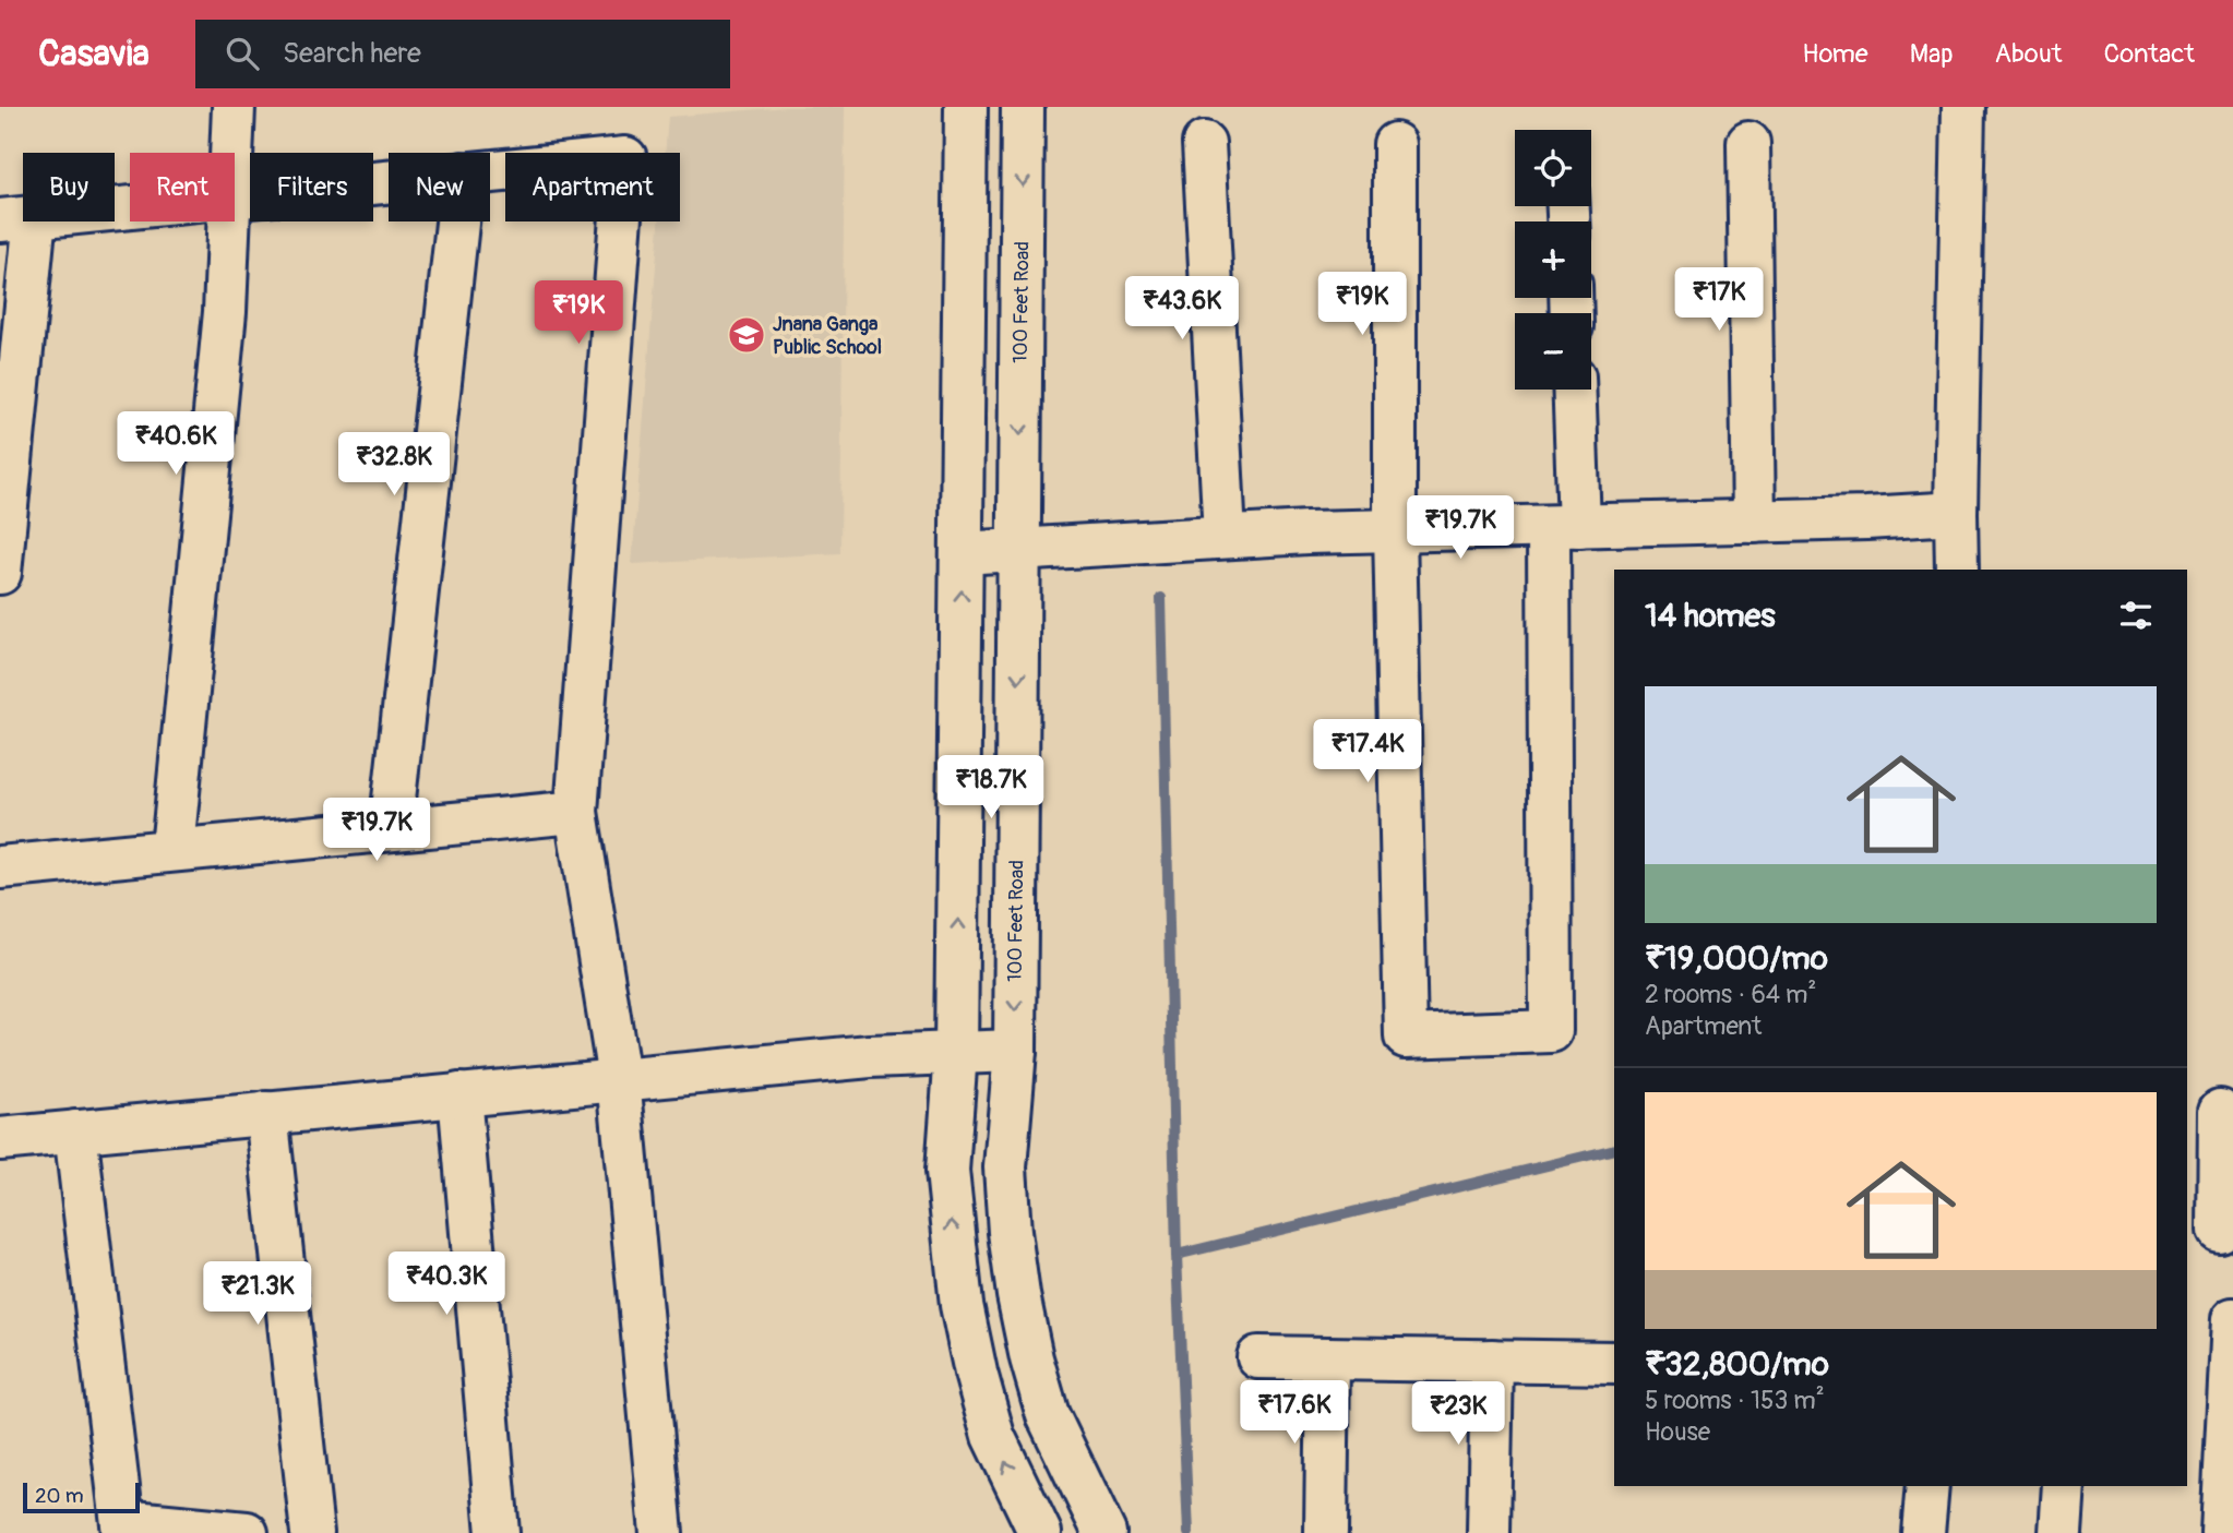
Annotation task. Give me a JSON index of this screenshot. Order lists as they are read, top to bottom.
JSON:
{
  "streets": {
    "street": ["100 Feet Road"]
  },
  "places": {
    "school or university": ["Jnana Ganga Public School"]
  },
  "scale_bar": "20 m",
  "page": {
    "header": "Casavia",
    "search": "Search here",
    "nav": [
      "Home",
      "Map",
      "About",
      "Contact"
    ],
    "map_buttons": ["+", "−"],
    "chip": [
      "Buy",
      "Rent",
      "Filters",
      "New",
      "Apartment"
    ],
    "price": [
      "₹17K",
      "₹19K",
      "₹43.6K",
      "₹19K",
      "₹40.6K",
      "₹32.8K",
      "₹19.7K",
      "₹17.4K",
      "₹18.7K",
      "₹19.7K",
      "₹40.3K",
      "₹21.3K",
      "₹17.6K",
      "₹23K"
    ],
    "heading": "14 homes",
    "list": [
      {
        "name": "₹19,000/mo",
        "note": "2 rooms · 64 m² · Apartment"
      },
      {
        "name": "₹32,800/mo",
        "note": "5 rooms · 153 m² · House"
      }
    ],
    "scale": "20 m"
  }
}
